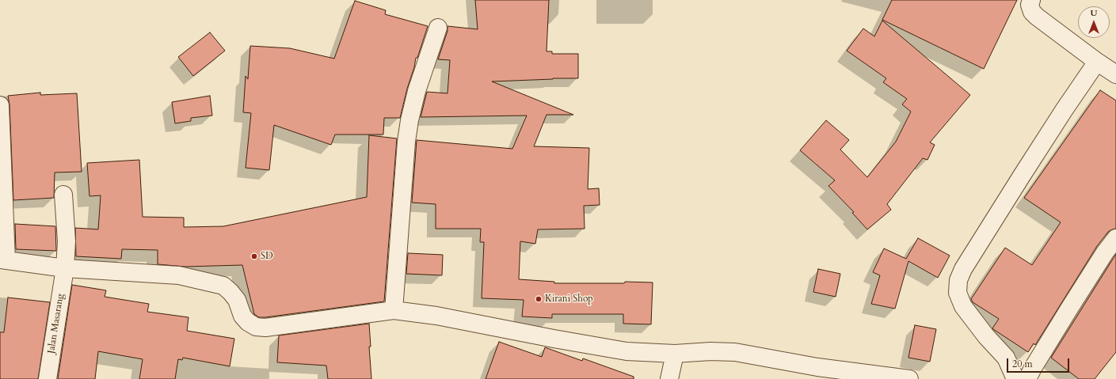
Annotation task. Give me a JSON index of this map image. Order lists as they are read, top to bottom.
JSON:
{
  "streets": {
    "street": ["Jalan Masarang"]
  },
  "places": ["SD", "Kirani Shop"],
  "scale_bar": "20 m",
  "north": "top"
}
